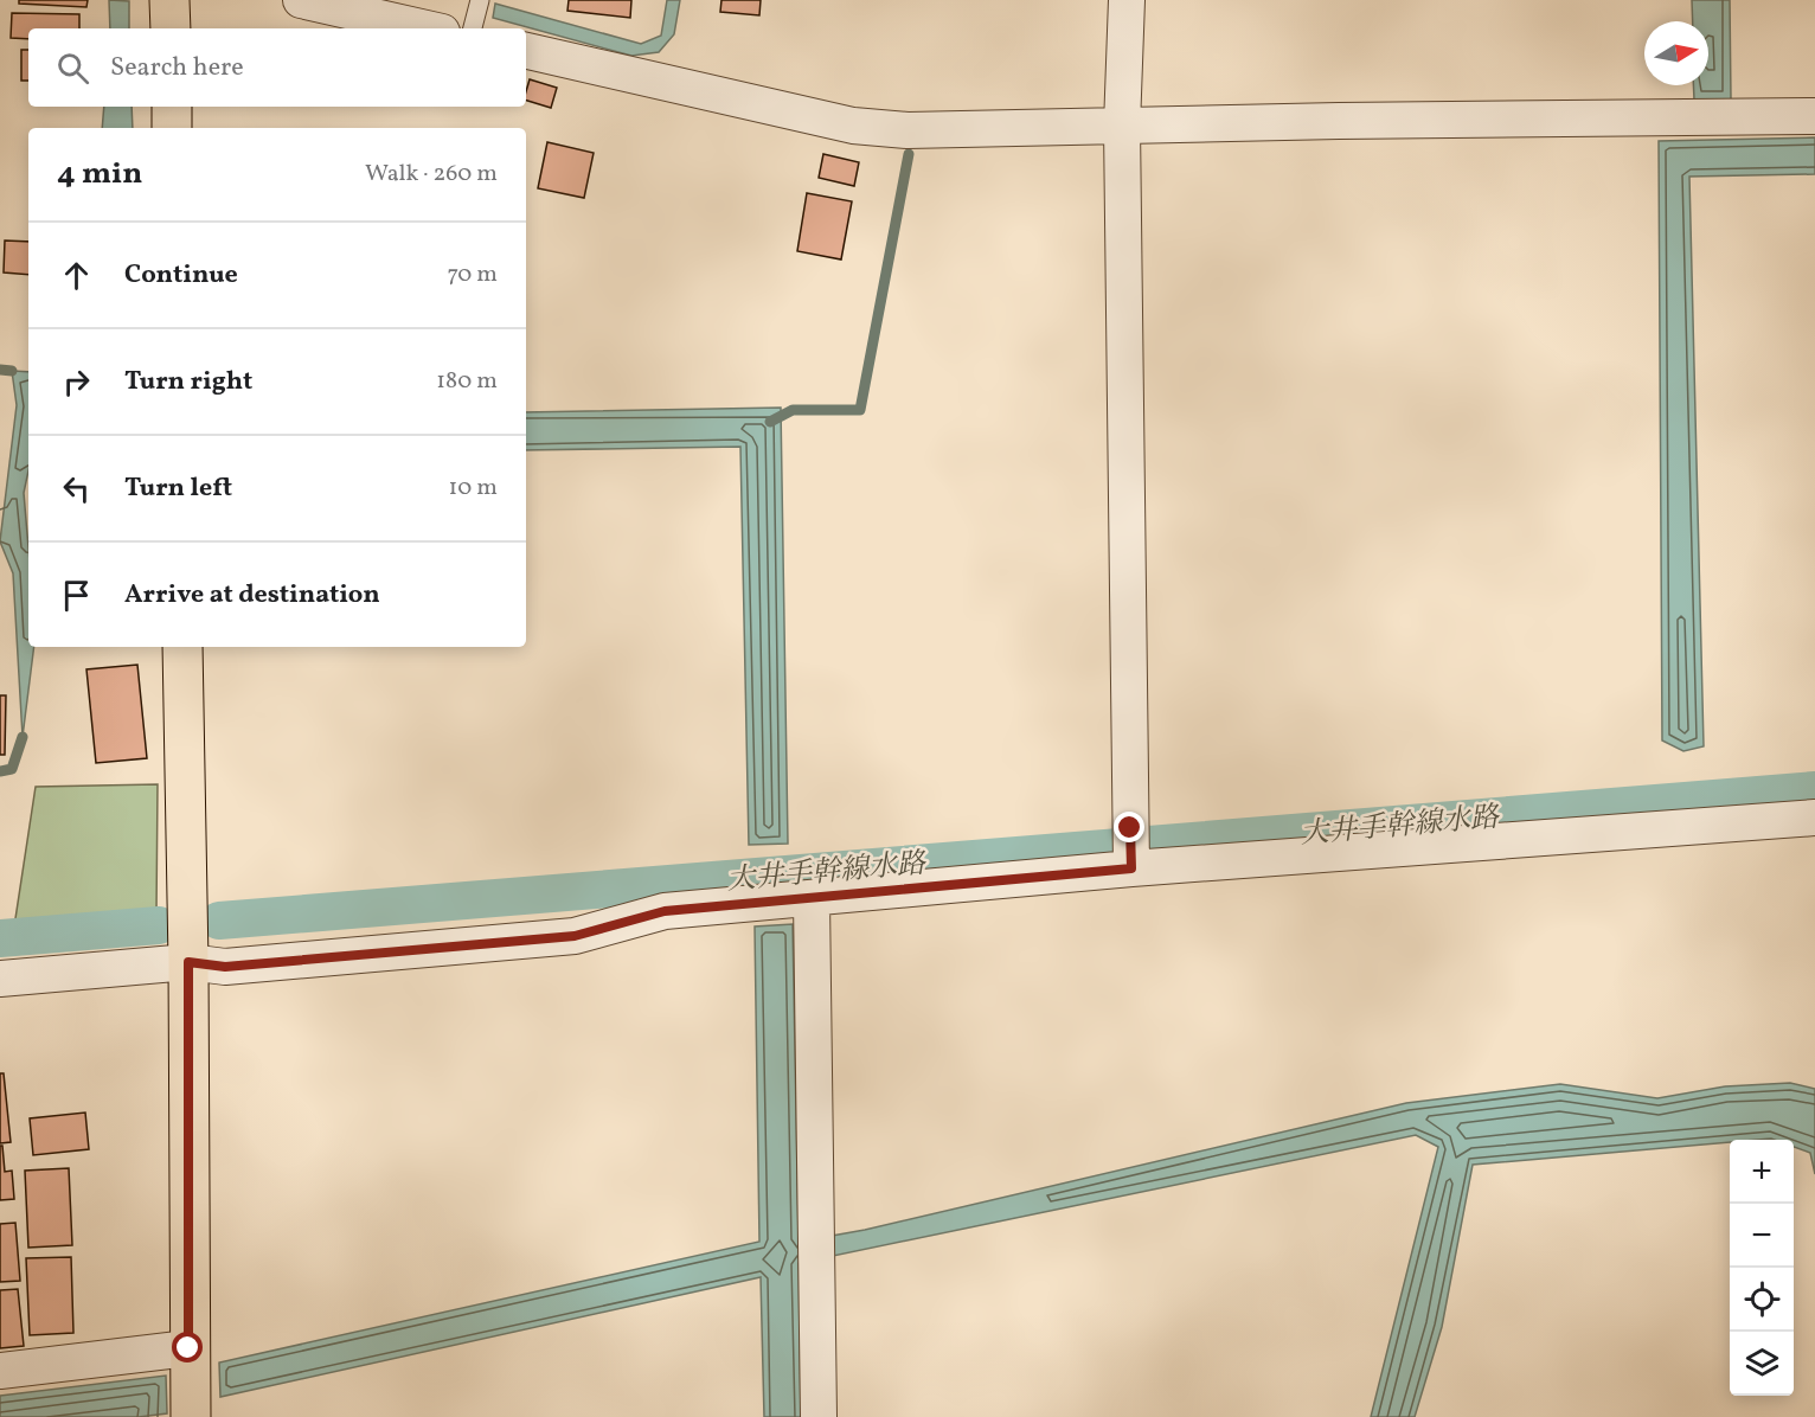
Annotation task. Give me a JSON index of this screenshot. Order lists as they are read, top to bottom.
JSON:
{
  "water": ["大井手幹線水路"],
  "north": "right",
  "page": {
    "search": "Search here",
    "heading": ["4 min", "Walk · 260 m"],
    "list": [
      ["Continue", "70 m"],
      ["Turn right", "180 m"],
      ["Turn left", "10 m"],
      "Arrive at destination"
    ],
    "map_buttons": ["+", "−"]
  }
}
